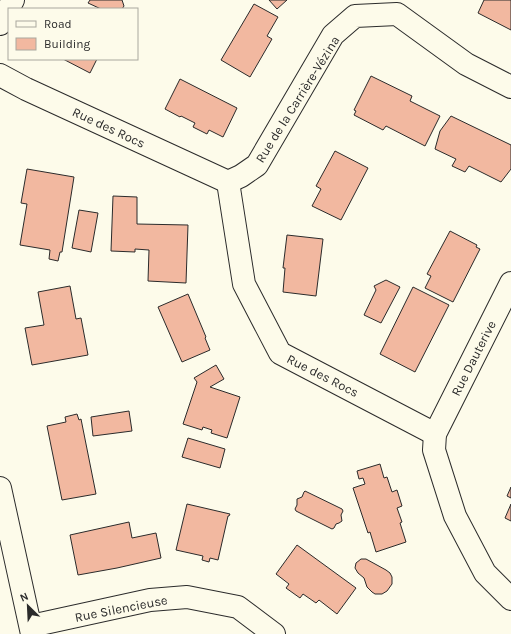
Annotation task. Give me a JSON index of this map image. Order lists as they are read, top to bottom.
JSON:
{
  "streets": {
    "street": [
      "Rue de la Carrière-Vézina",
      "Rue des Rocs",
      "Rue Dauterive",
      "Rue Silencieuse"
    ]
  },
  "crossings": [
    ["Rue de la Carrière-Vézina", "Rue des Rocs"],
    ["Rue des Rocs", "Rue Dauterive"]
  ],
  "legend": ["Road", "Building"],
  "north": "top left"
}
